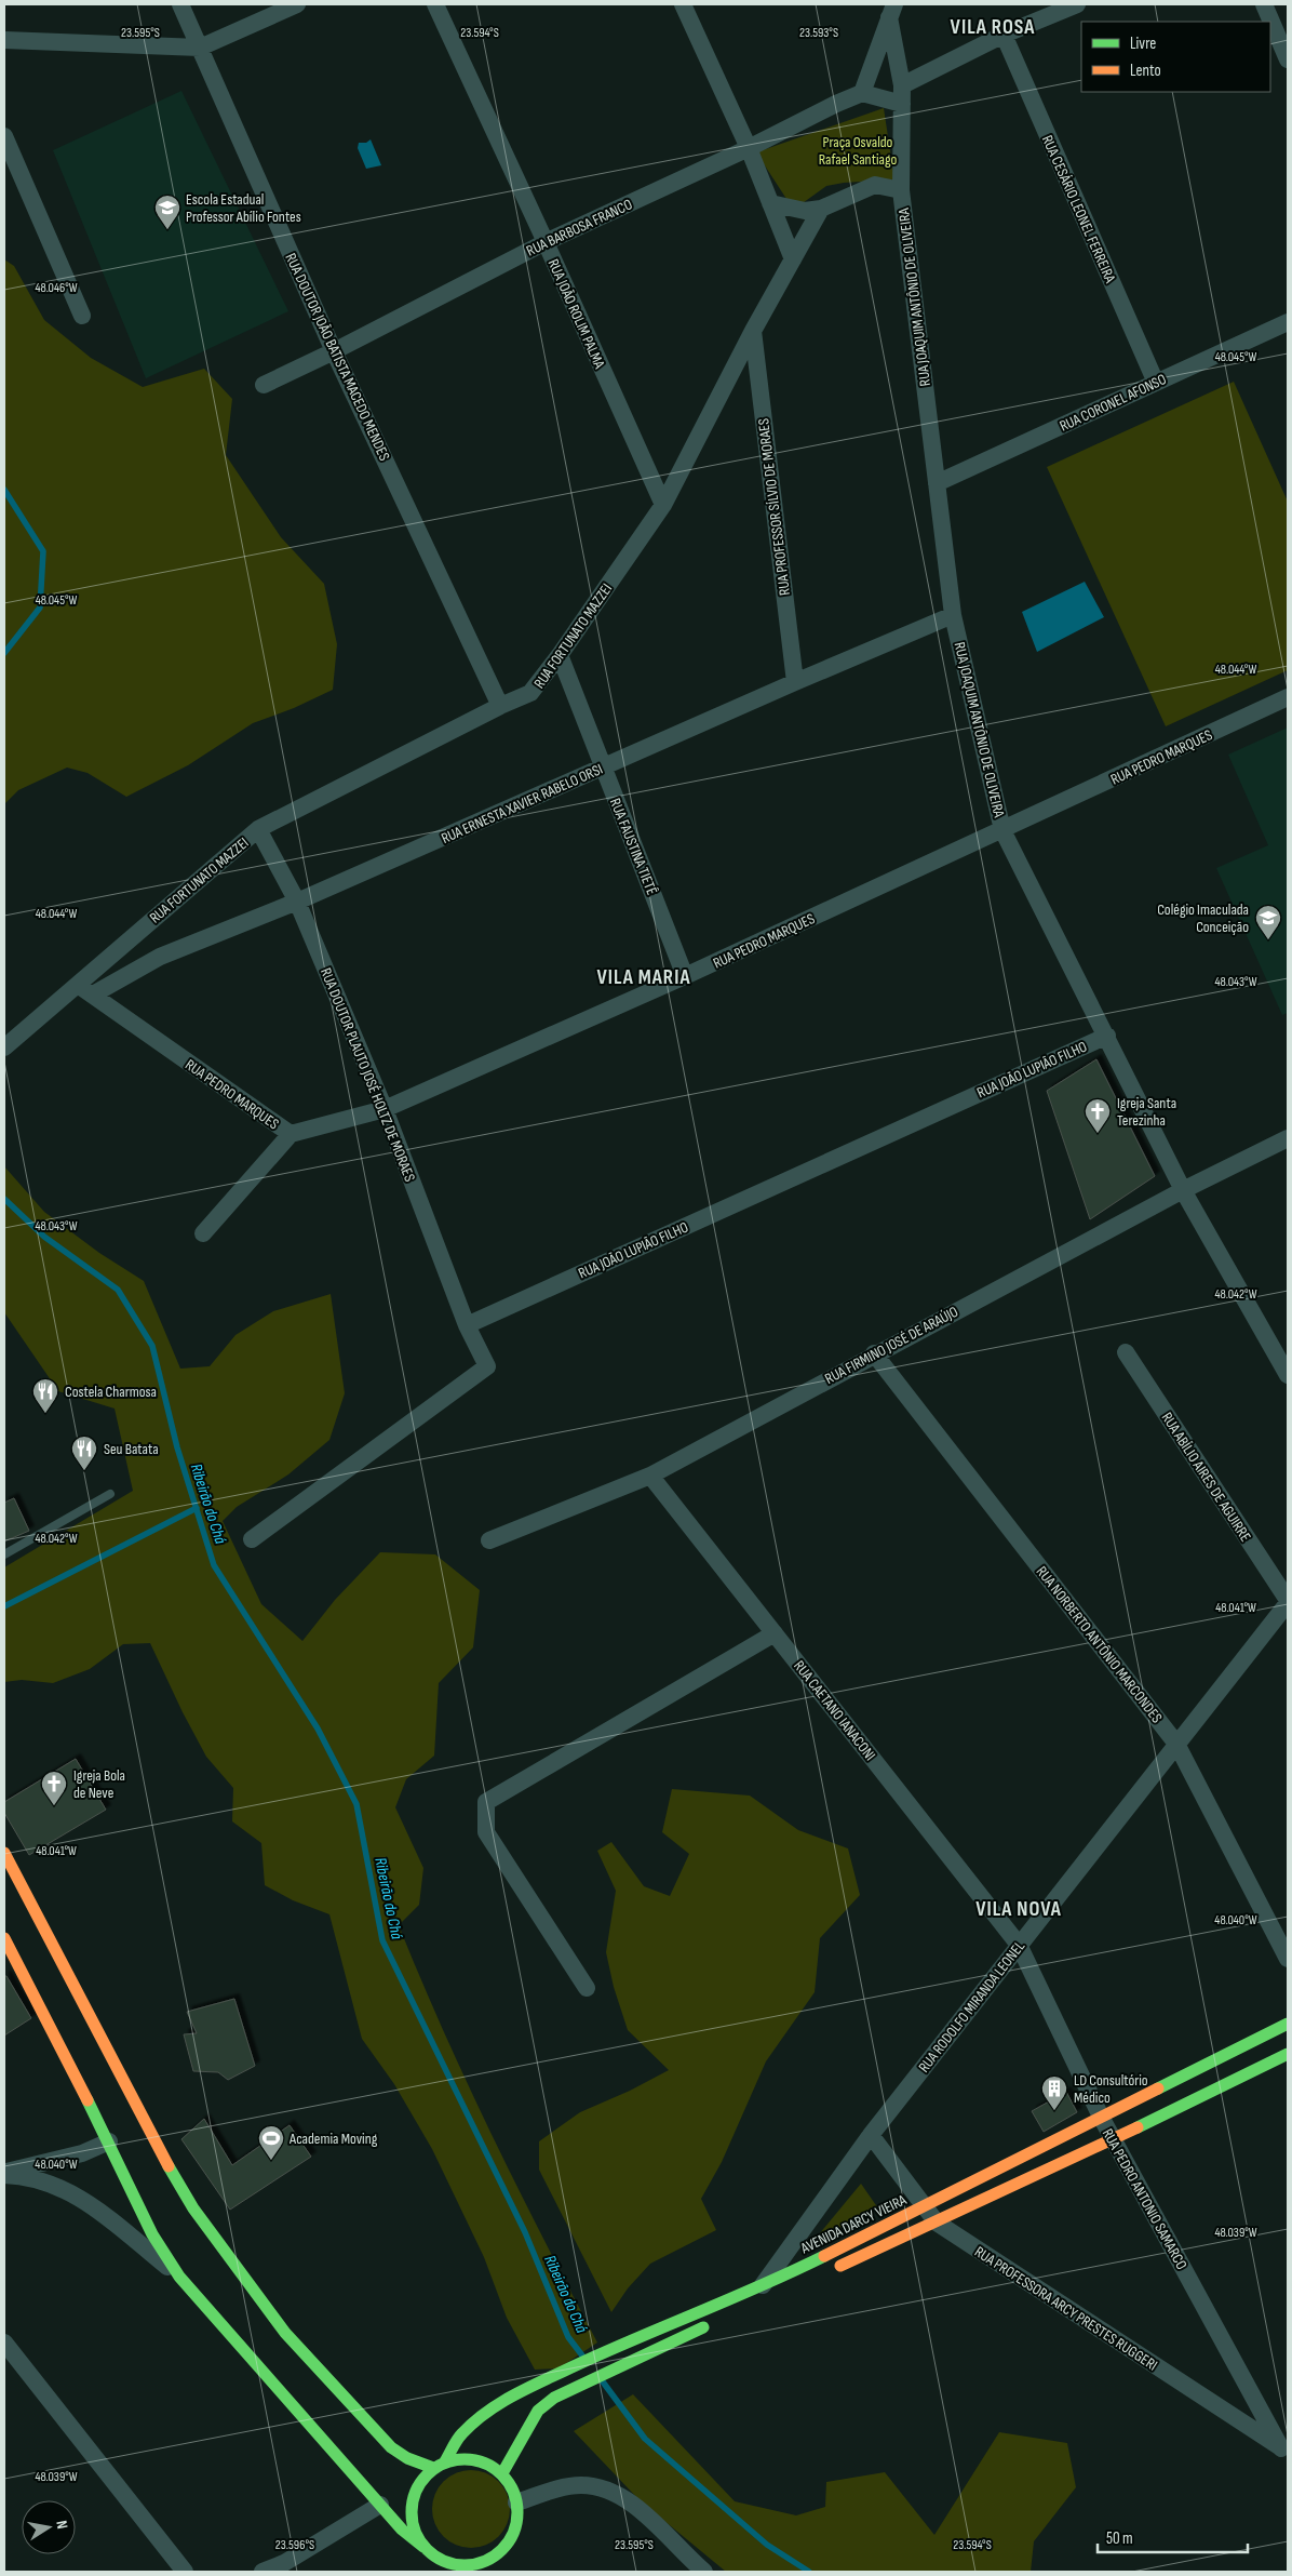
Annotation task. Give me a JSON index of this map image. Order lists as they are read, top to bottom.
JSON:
{
  "streets": {
    "main road": ["AVENIDA DARCY VIEIRA"],
    "street": [
      "RUA CESÁRIO LEONEL FERREIRA",
      "RUA BARBOSA FRANCO",
      "RUA JOAQUIM ANTÔNIO DE OLIVEIRA",
      "RUA JOÃO ROLIM PALMA",
      "RUA DOUTOR JOÃO BATISTA MACEDO MENDES",
      "RUA CORONEL AFONSO",
      "RUA PROFESSOR SÍLVIO DE MORAES",
      "RUA FORTUNATO MAZZEI",
      "RUA PEDRO MARQUES",
      "RUA ERNESTA XAVIER RABELO ORSI",
      "RUA FAUSTINA TIETÊ",
      "RUA JOÃO LUPIÃO FILHO",
      "RUA DOUTOR PLAUTO JOSÉ HOLTZ DE MORAES",
      "RUA FIRMINO JOSÉ DE ARAÚJO",
      "RUA ABÍLIO AIRES DE AGUIRRE",
      "RUA NORBERTO ANTÔNIO MARCONDES",
      "RUA CAETANO IANACONI",
      "RUA RODOLFO MIRANDA LEONEL",
      "RUA PEDRO ANTONIO SAMARCO",
      "RUA PROFESSORA ARCY PRESTES RUGGERI"
    ]
  },
  "crossings": [
    ["RUA CESÁRIO LEONEL FERREIRA", "RUA CORONEL AFONSO"],
    ["RUA BARBOSA FRANCO", "RUA JOÃO ROLIM PALMA"],
    ["RUA BARBOSA FRANCO", "RUA DOUTOR JOÃO BATISTA MACEDO MENDES"],
    ["RUA JOAQUIM ANTÔNIO DE OLIVEIRA", "RUA CORONEL AFONSO"],
    ["RUA JOAQUIM ANTÔNIO DE OLIVEIRA", "RUA PEDRO MARQUES"],
    ["RUA JOAQUIM ANTÔNIO DE OLIVEIRA", "RUA ERNESTA XAVIER RABELO ORSI"],
    ["RUA JOAQUIM ANTÔNIO DE OLIVEIRA", "RUA JOÃO LUPIÃO FILHO"],
    ["RUA JOAQUIM ANTÔNIO DE OLIVEIRA", "RUA FIRMINO JOSÉ DE ARAÚJO"],
    ["RUA JOÃO ROLIM PALMA", "RUA FORTUNATO MAZZEI"],
    ["RUA DOUTOR JOÃO BATISTA MACEDO MENDES", "RUA FORTUNATO MAZZEI"],
    ["RUA PROFESSOR SÍLVIO DE MORAES", "RUA FORTUNATO MAZZEI"],
    ["RUA PROFESSOR SÍLVIO DE MORAES", "RUA ERNESTA XAVIER RABELO ORSI"],
    ["RUA FORTUNATO MAZZEI", "RUA PEDRO MARQUES"],
    ["RUA FORTUNATO MAZZEI", "RUA ERNESTA XAVIER RABELO ORSI"],
    ["RUA FORTUNATO MAZZEI", "RUA FAUSTINA TIETÊ"],
    ["RUA FORTUNATO MAZZEI", "RUA DOUTOR PLAUTO JOSÉ HOLTZ DE MORAES"],
    ["RUA PEDRO MARQUES", "RUA ERNESTA XAVIER RABELO ORSI"],
    ["RUA PEDRO MARQUES", "RUA FAUSTINA TIETÊ"],
    ["RUA PEDRO MARQUES", "RUA DOUTOR PLAUTO JOSÉ HOLTZ DE MORAES"],
    ["RUA ERNESTA XAVIER RABELO ORSI", "RUA FAUSTINA TIETÊ"],
    ["RUA ERNESTA XAVIER RABELO ORSI", "RUA DOUTOR PLAUTO JOSÉ HOLTZ DE MORAES"],
    ["RUA JOÃO LUPIÃO FILHO", "RUA DOUTOR PLAUTO JOSÉ HOLTZ DE MORAES"],
    ["RUA FIRMINO JOSÉ DE ARAÚJO", "RUA NORBERTO ANTÔNIO MARCONDES"],
    ["RUA FIRMINO JOSÉ DE ARAÚJO", "RUA CAETANO IANACONI"],
    ["RUA ABÍLIO AIRES DE AGUIRRE", "RUA RODOLFO MIRANDA LEONEL"],
    ["RUA NORBERTO ANTÔNIO MARCONDES", "RUA RODOLFO MIRANDA LEONEL"],
    ["RUA CAETANO IANACONI", "RUA RODOLFO MIRANDA LEONEL"],
    ["RUA CAETANO IANACONI", "RUA PEDRO ANTONIO SAMARCO"],
    ["RUA RODOLFO MIRANDA LEONEL", "RUA PEDRO ANTONIO SAMARCO"],
    ["RUA RODOLFO MIRANDA LEONEL", "AVENIDA DARCY VIEIRA"],
    ["RUA RODOLFO MIRANDA LEONEL", "RUA PROFESSORA ARCY PRESTES RUGGERI"],
    ["RUA PEDRO ANTONIO SAMARCO", "AVENIDA DARCY VIEIRA"],
    ["RUA PEDRO ANTONIO SAMARCO", "RUA PROFESSORA ARCY PRESTES RUGGERI"],
    ["AVENIDA DARCY VIEIRA", "RUA PROFESSORA ARCY PRESTES RUGGERI"]
  ],
  "districts": ["VILA ROSA", "VILA MARIA", "VILA NOVA"],
  "water": ["Ribeirão do Chá"],
  "parks": ["Praça Osvaldo Rafael Santiago"],
  "places": {
    "school or university": ["Escola Estadual Professor Abílio Fontes", "Colégio Imaculada Conceição"],
    "church": ["Igreja Santa Terezinha", "Igreja Bola de Neve"],
    "restaurant": ["Costela Charmosa", "Seu Batata"],
    "building": ["LD Consultório Médico"],
    "sports": ["Academia Moving"]
  },
  "legend": ["Livre", "Lento"],
  "scale_bar": "50 m",
  "north": "right",
  "coordinates": [
    "23.595°S",
    "23.594°S",
    "23.593°S",
    "48.046°W",
    "48.045°W",
    "48.044°W",
    "48.043°W",
    "48.042°W",
    "48.041°W",
    "48.040°W",
    "48.039°W",
    "23.596°S"
  ]
}
